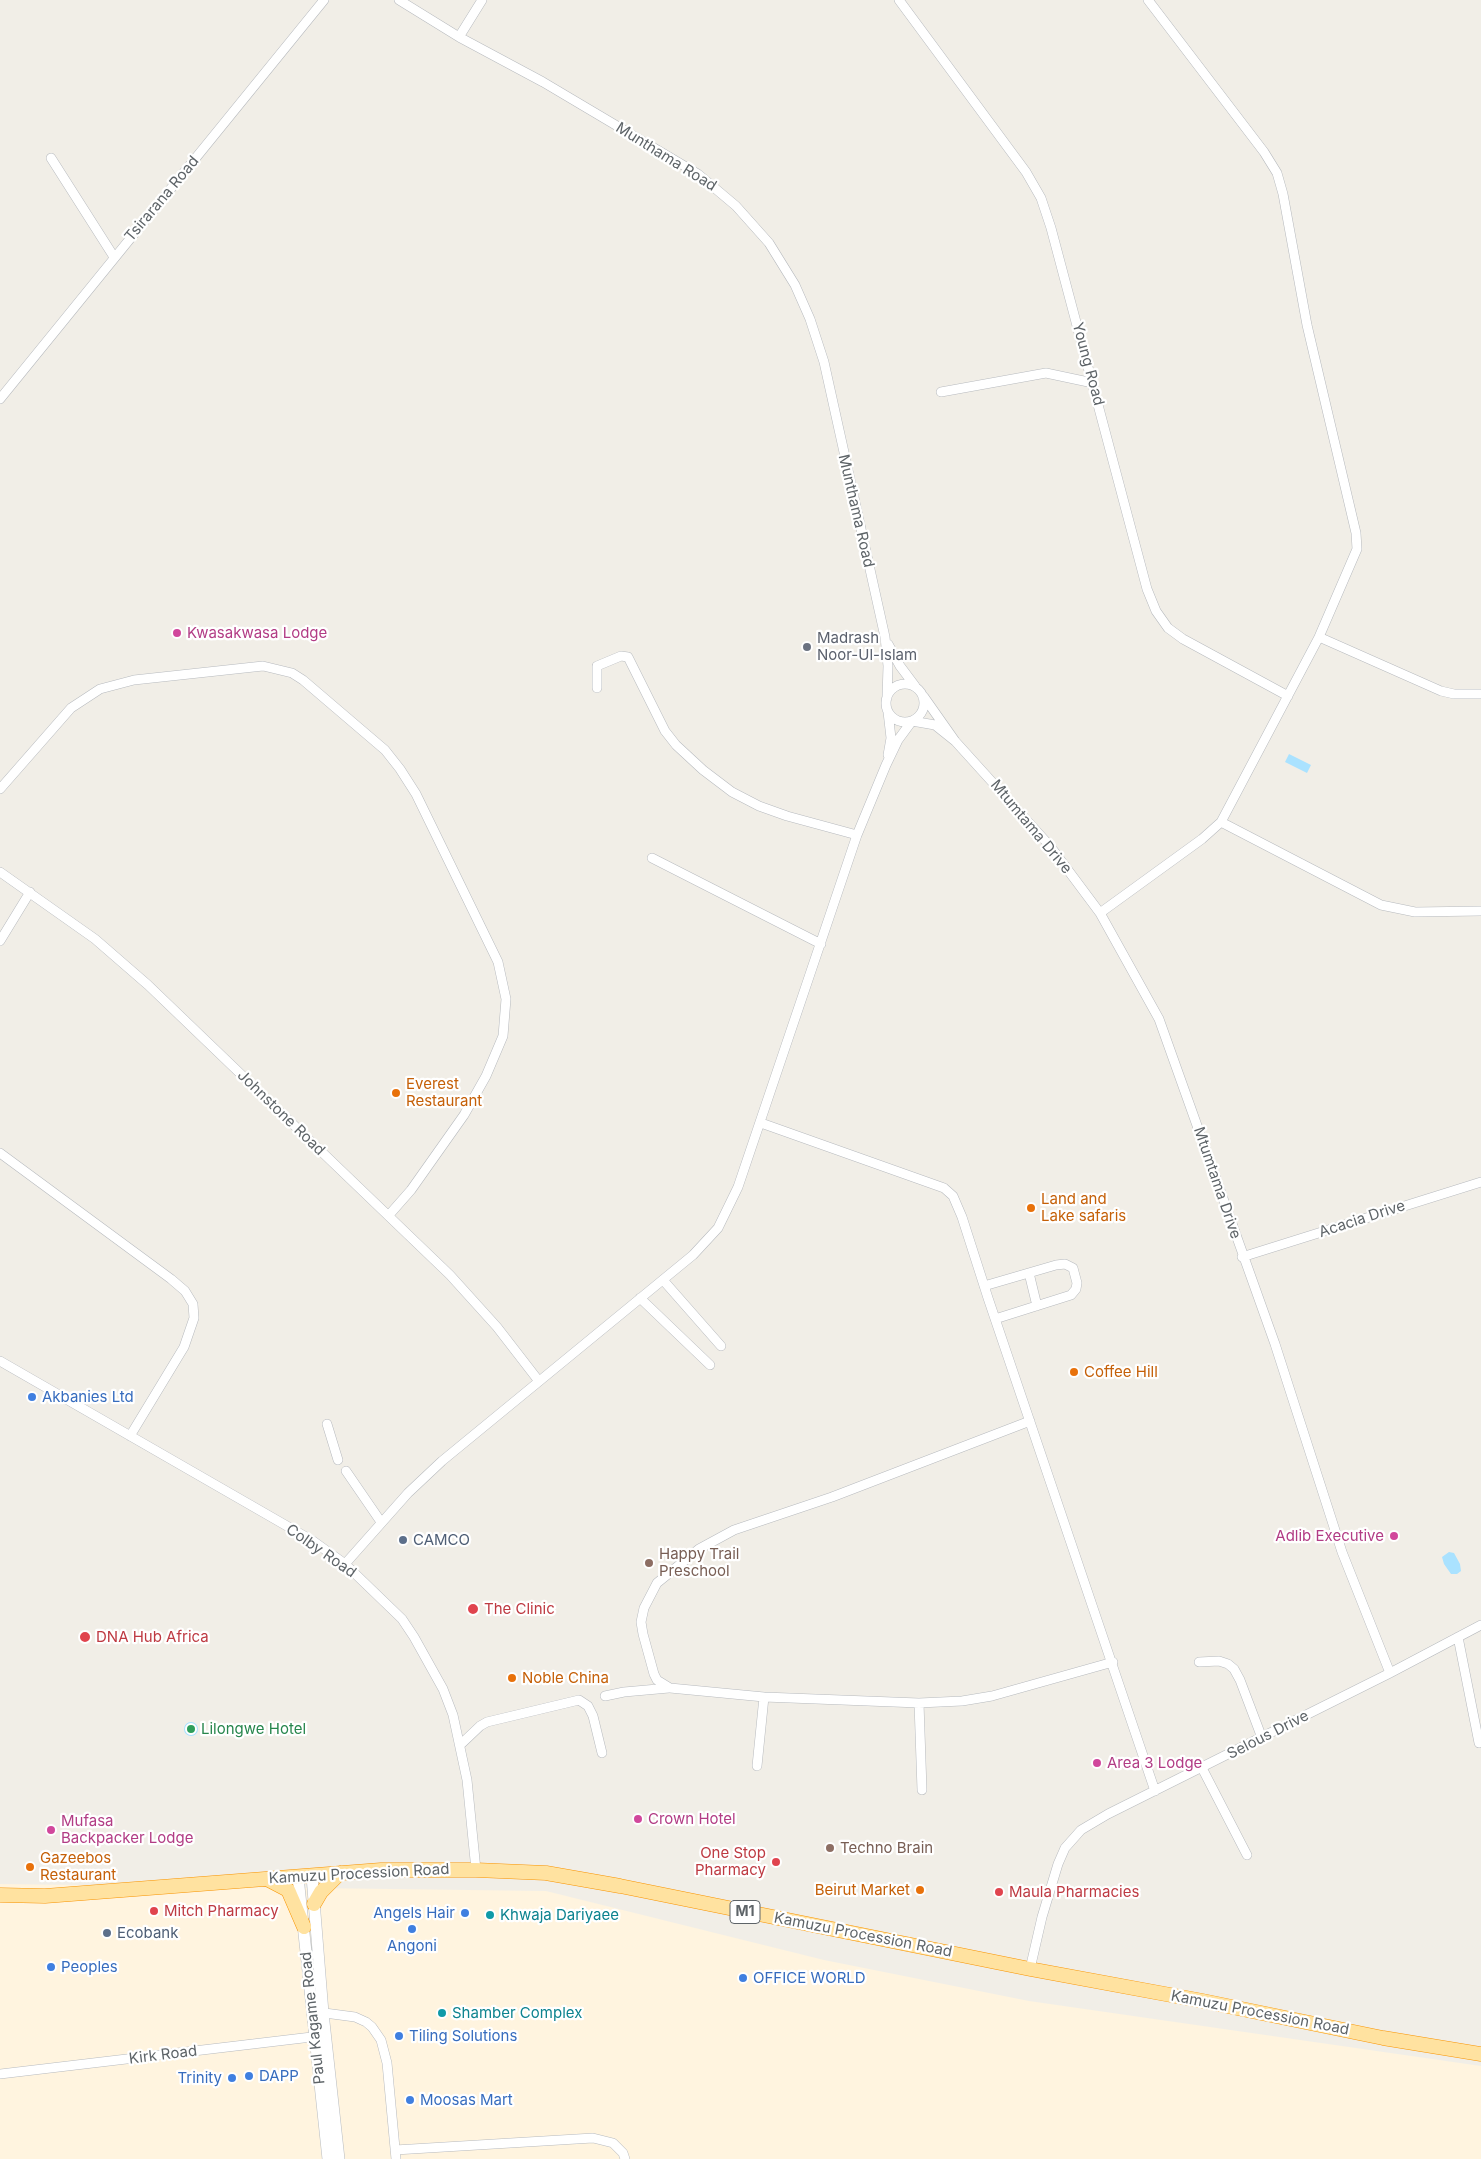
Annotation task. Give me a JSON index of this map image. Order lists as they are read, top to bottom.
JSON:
{
  "streets": {
    "highway": ["Kamuzu Procession Road", "M1"],
    "main road": ["Paul Kagame Road"],
    "street": [
      "Munthama Road",
      "Tsirarana Road",
      "Young Road",
      "Mtumtama Drive",
      "Johnstone Road",
      "Acacia Drive",
      "Colby Road",
      "Selous Drive",
      "Kirk Road"
    ]
  },
  "crossings": [
    ["Mtumtama Drive", "Acacia Drive"],
    ["Mtumtama Drive", "Selous Drive"],
    ["Colby Road", "Kamuzu Procession Road"],
    ["Selous Drive", "Kamuzu Procession Road"],
    ["Kamuzu Procession Road", "Paul Kagame Road"],
    ["Paul Kagame Road", "Kirk Road"]
  ],
  "places": [
    "Kwasakwasa Lodge",
    "Madrash Noor-Ul-Islam",
    "Everest Restaurant",
    "Land and Lake safaris",
    "Coffee Hill",
    "Akbanies Ltd",
    "Adlib Executive",
    "CAMCO",
    "Happy Trail Preschool",
    "The Clinic",
    "DNA Hub Africa",
    "Noble China",
    "Lilongwe Hotel",
    "Area 3 Lodge",
    "Crown Hotel",
    "Mufasa Backpacker Lodge",
    "Techno Brain",
    "One Stop Pharmacy",
    "Gazeebos Restaurant",
    "Beirut Market",
    "Maula Pharmacies",
    "Mitch Pharmacy",
    "Angels Hair",
    "Khwaja Dariyaee",
    "Angoni",
    "Ecobank",
    "Peoples",
    "OFFICE WORLD",
    "Shamber Complex",
    "Tiling Solutions",
    "DAPP",
    "Trinity",
    "Moosas Mart"
  ]
}
